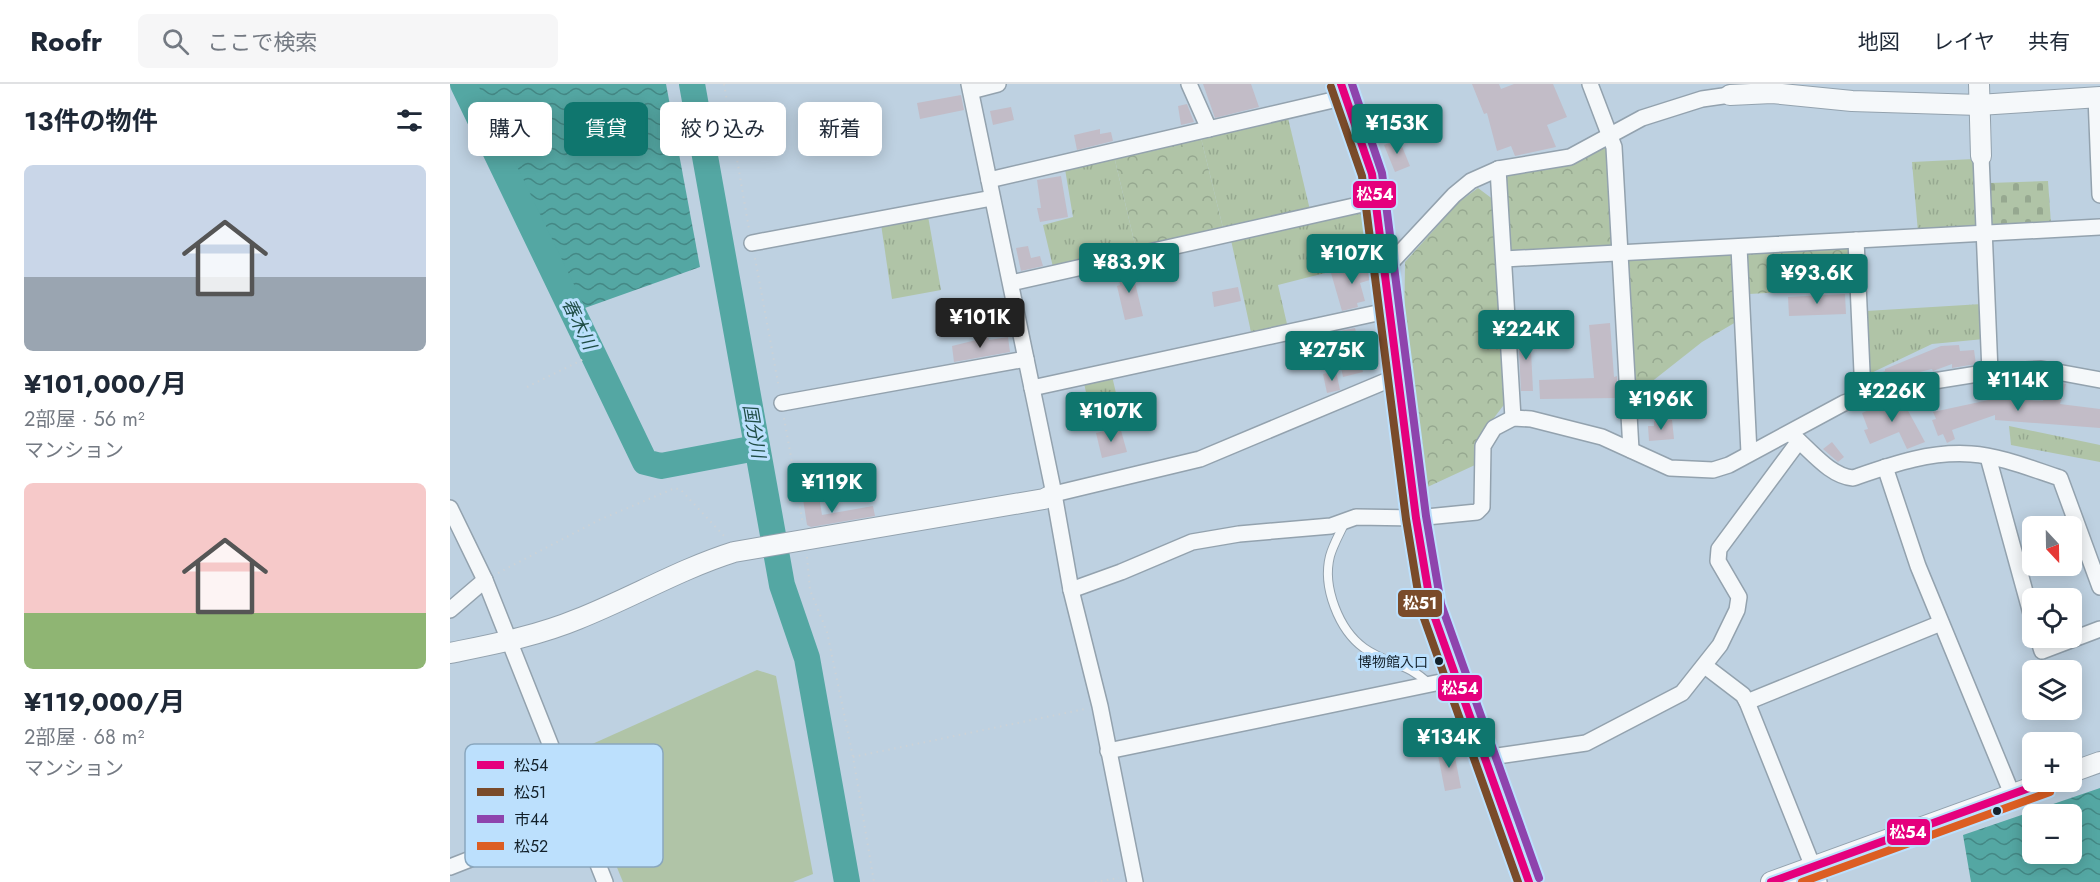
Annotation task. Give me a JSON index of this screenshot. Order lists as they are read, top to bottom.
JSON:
{
  "water": ["春木川", "国分川"],
  "places": ["博物館入口"],
  "lines": [
    "transit line 松54",
    "transit line 市44",
    "transit line 松51",
    "transit line 松52"
  ],
  "legend": [
    "松54",
    "松51",
    "市44",
    "松52"
  ],
  "north": "bottom",
  "page": {
    "header": "Roofr",
    "search": "ここで検索",
    "nav": ["地図", "レイヤ", "共有"],
    "heading": "13件の物件",
    "chip": [
      "購入",
      "賃貸",
      "絞り込み",
      "新着"
    ],
    "price": [
      "¥153K",
      "¥107K",
      "¥83.9K",
      "¥93.6K",
      "¥101K",
      "¥224K",
      "¥275K",
      "¥114K",
      "¥226K",
      "¥196K",
      "¥107K",
      "¥119K",
      "¥134K"
    ],
    "list": [
      {
        "name": "¥101,000/月",
        "note": "2部屋 · 56 m² · マンション"
      },
      {
        "name": "¥119,000/月",
        "note": "2部屋 · 68 m² · マンション"
      }
    ],
    "map_buttons": ["+", "−"]
  }
}
